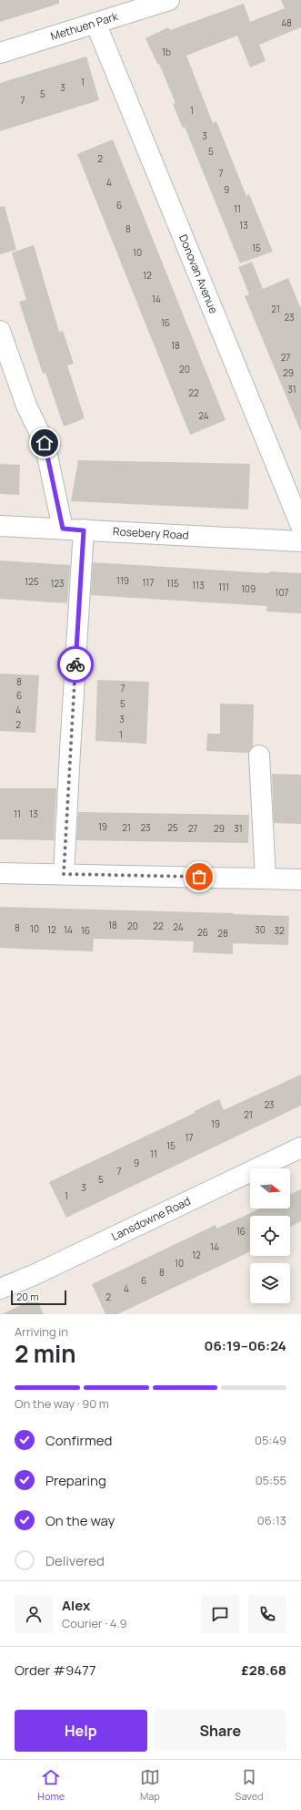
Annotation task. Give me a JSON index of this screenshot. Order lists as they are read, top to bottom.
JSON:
{
  "streets": {
    "street": [
      "Methuen Park",
      "Donovan Avenue",
      "Rosebery Road",
      "Lansdowne Road"
    ]
  },
  "crossings": [
    ["Methuen Park", "Donovan Avenue"]
  ],
  "house_numbers": [
    "48",
    "1b",
    "1",
    "3",
    "5",
    "7",
    "1",
    "3",
    "5",
    "2",
    "7",
    "4",
    "9",
    "6",
    "11",
    "13",
    "8",
    "15",
    "10",
    "12",
    "14",
    "21",
    "23",
    "16",
    "18",
    "27",
    "20",
    "29",
    "31",
    "22",
    "24",
    "119",
    "125",
    "117",
    "123",
    "115",
    "113",
    "111",
    "109",
    "107",
    "8",
    "7",
    "6",
    "5",
    "4",
    "3",
    "2",
    "1",
    "11",
    "13",
    "19",
    "21",
    "23",
    "25",
    "27",
    "29",
    "31",
    "18",
    "20",
    "22",
    "24",
    "8",
    "10",
    "12",
    "14",
    "30",
    "16",
    "32",
    "26",
    "28",
    "23",
    "21",
    "19",
    "17",
    "15",
    "11",
    "9",
    "7",
    "5",
    "3",
    "1",
    "16",
    "14",
    "12",
    "10",
    "8",
    "6",
    "4",
    "2"
  ],
  "scale_bar": "20 m",
  "north": "right",
  "page": {
    "scale": "20 m",
    "heading": ["2 min", "Arriving in", "06:19–06:24"],
    "panel": [
      "Alex",
      "Courier · 4.9",
      "Order #9477",
      "£28.68"
    ],
    "bar": "On the way · 90 m",
    "list": [
      ["Confirmed", "05:49"],
      ["Preparing", "05:55"],
      ["On the way", "06:13"],
      "Delivered"
    ],
    "buttons": ["Help", "Share"],
    "tabs": ["Home", "Map", "Saved"]
  }
}
